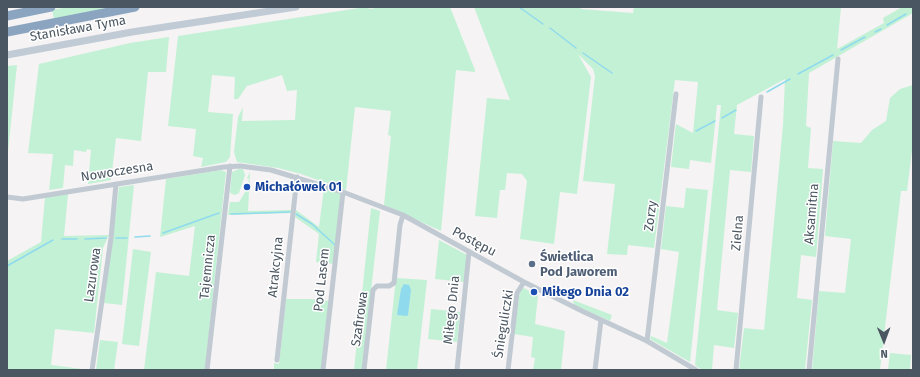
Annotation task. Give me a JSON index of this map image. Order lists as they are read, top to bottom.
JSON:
{
  "streets": {
    "street": [
      "Stanisława Tyma",
      "Nowoczesna",
      "Aksamitna",
      "Zorzy",
      "Zielna",
      "Postępu",
      "Tajemnicza",
      "Atrakcyjna",
      "Lazurowa",
      "Pod Lasem",
      "Miłego Dnia",
      "Szafirowa",
      "Śnieguliczki"
    ]
  },
  "crossings": [
    ["Nowoczesna", "Postępu"],
    ["Nowoczesna", "Tajemnicza"],
    ["Nowoczesna", "Lazurowa"],
    ["Zorzy", "Postępu"],
    ["Postępu", "Tajemnicza"],
    ["Postępu", "Atrakcyjna"],
    ["Postępu", "Pod Lasem"],
    ["Postępu", "Miłego Dnia"],
    ["Postępu", "Szafirowa"],
    ["Postępu", "Śnieguliczki"]
  ],
  "places": ["Michałówek 01", "Świetlica Pod Jaworem", "Miłego Dnia 02"],
  "north": "bottom"
}
